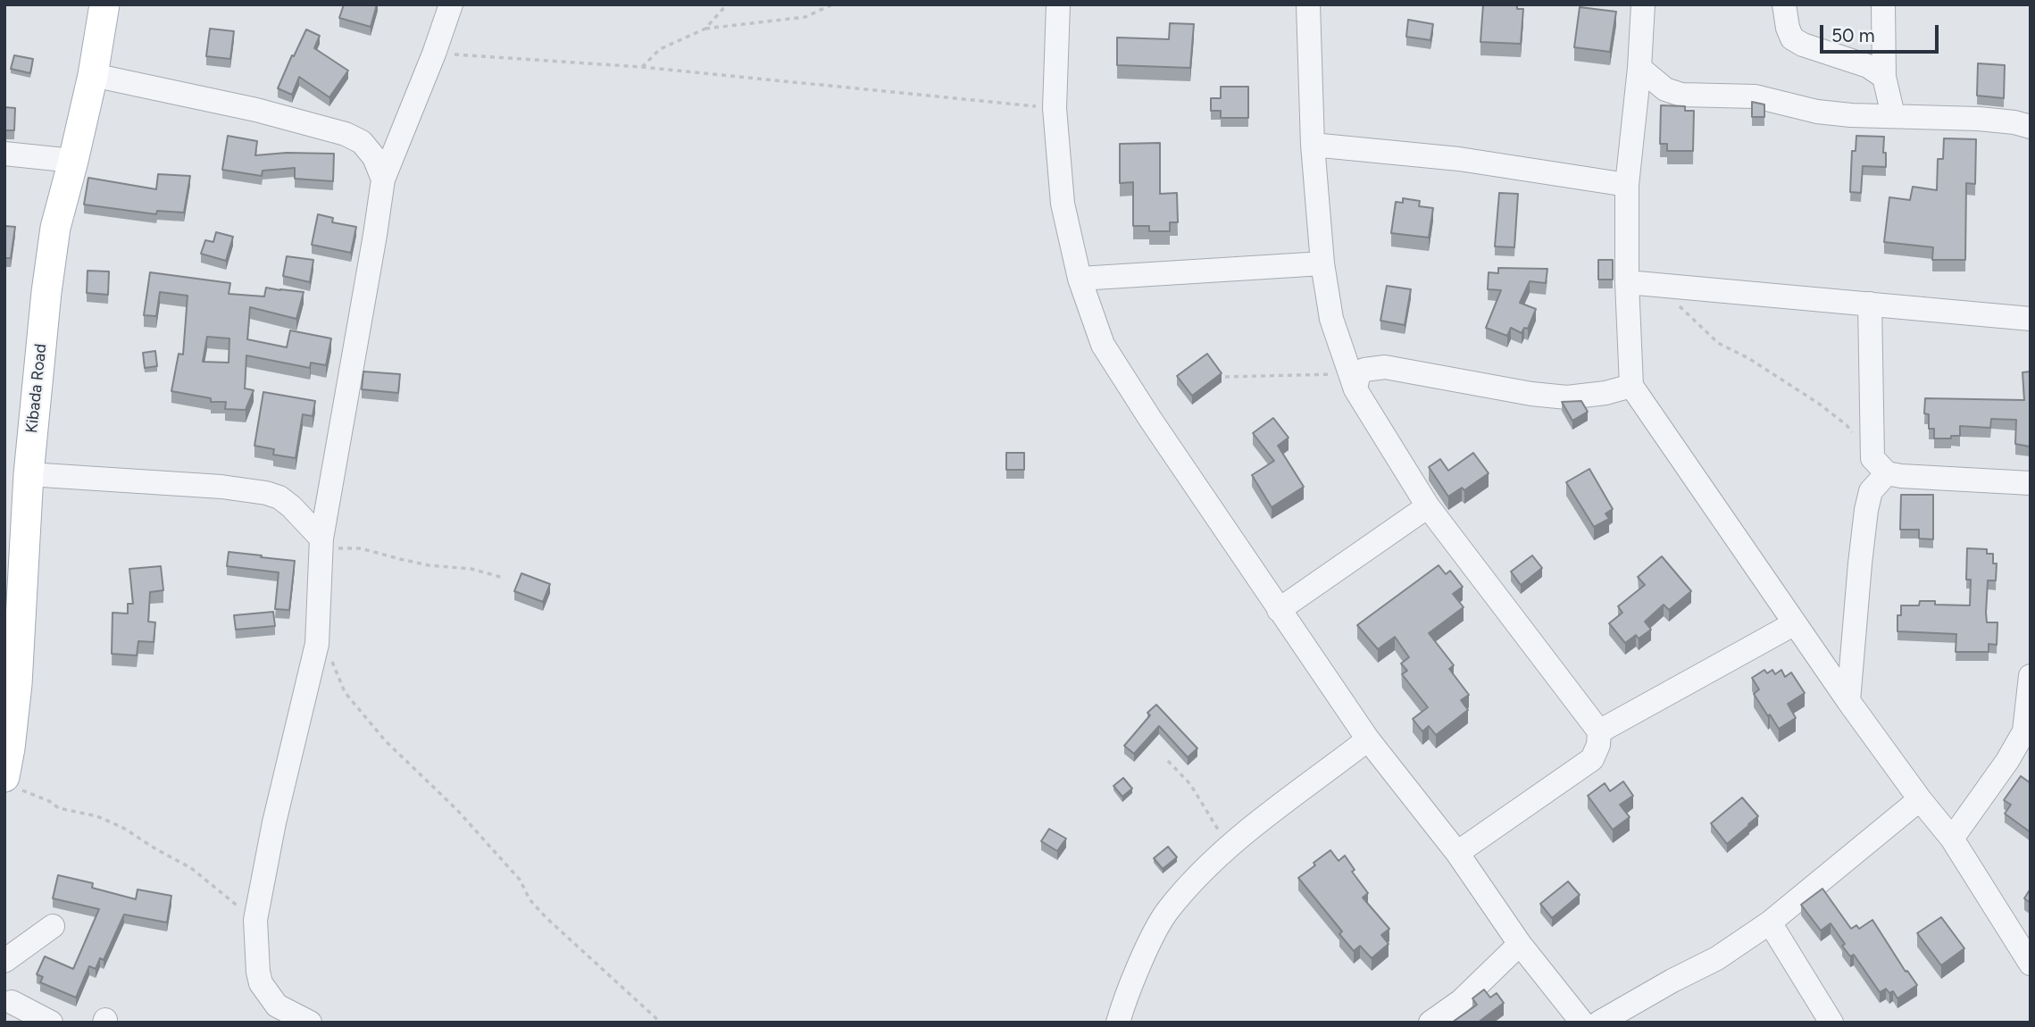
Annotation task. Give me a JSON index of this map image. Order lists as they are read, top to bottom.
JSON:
{
  "streets": {
    "main road": ["Kibada Road"]
  },
  "scale_bar": "50 m"
}
